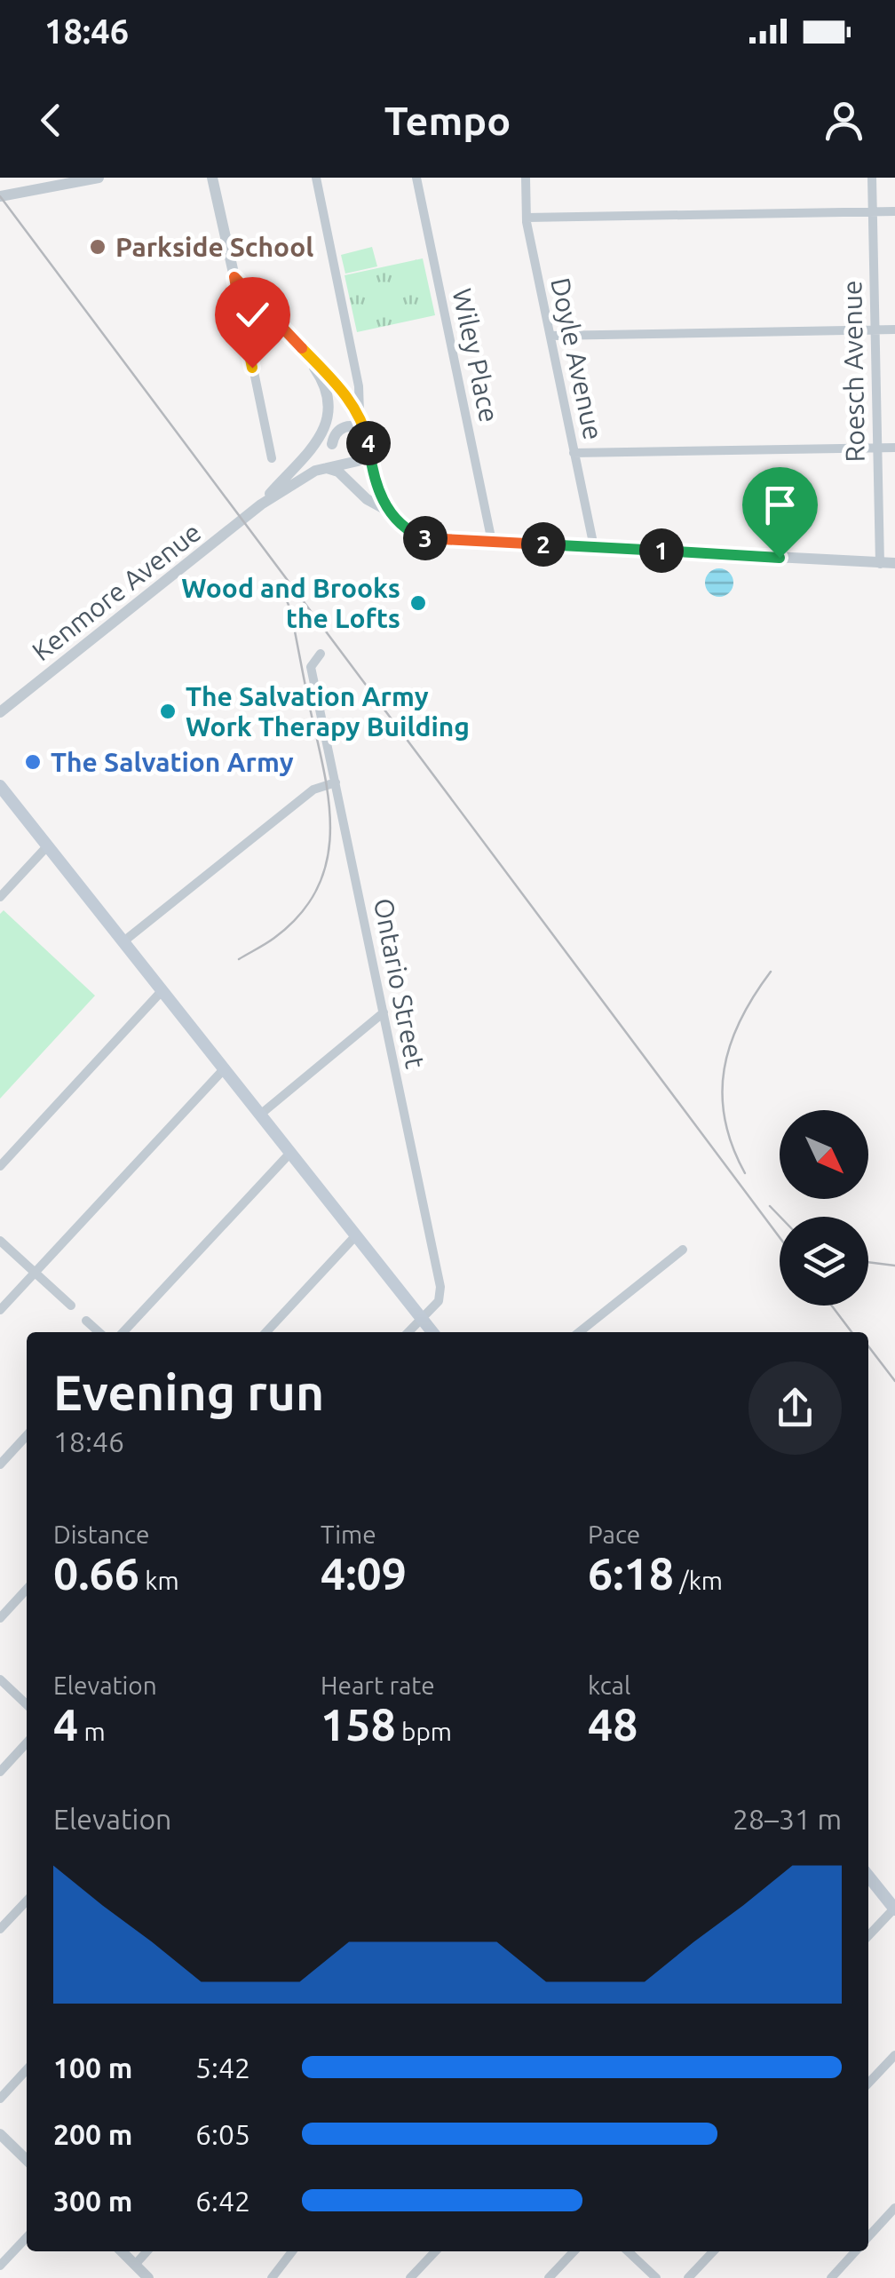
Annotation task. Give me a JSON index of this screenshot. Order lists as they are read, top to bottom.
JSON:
{
  "streets": {
    "street": [
      "Wiley Place",
      "Doyle Avenue",
      "Roesch Avenue",
      "Kenmore Avenue",
      "Ontario Street"
    ]
  },
  "places": [
    "Parkside School",
    "Wood and Brooks the Lofts",
    "The Salvation Army Work Therapy Building",
    "The Salvation Army"
  ],
  "north": "bottom right",
  "page": {
    "status": "18:46",
    "header": "Tempo",
    "pins": [
      "4",
      "3",
      "2",
      "1"
    ],
    "heading": ["Evening run", "18:46"],
    "stats": [
      ["Distance", "0.66 km"],
      ["Time", "4:09"],
      ["Pace", "6:18 /km"],
      ["Elevation", "4 m"],
      ["Heart rate", "158 bpm"],
      ["kcal", "48"]
    ],
    "chart": ["Elevation", "28–31 m"],
    "list": [
      {
        "name": "100 m",
        "note": "5:42"
      },
      {
        "name": "200 m",
        "note": "6:05"
      },
      {
        "name": "300 m",
        "note": "6:42"
      }
    ]
  }
}
